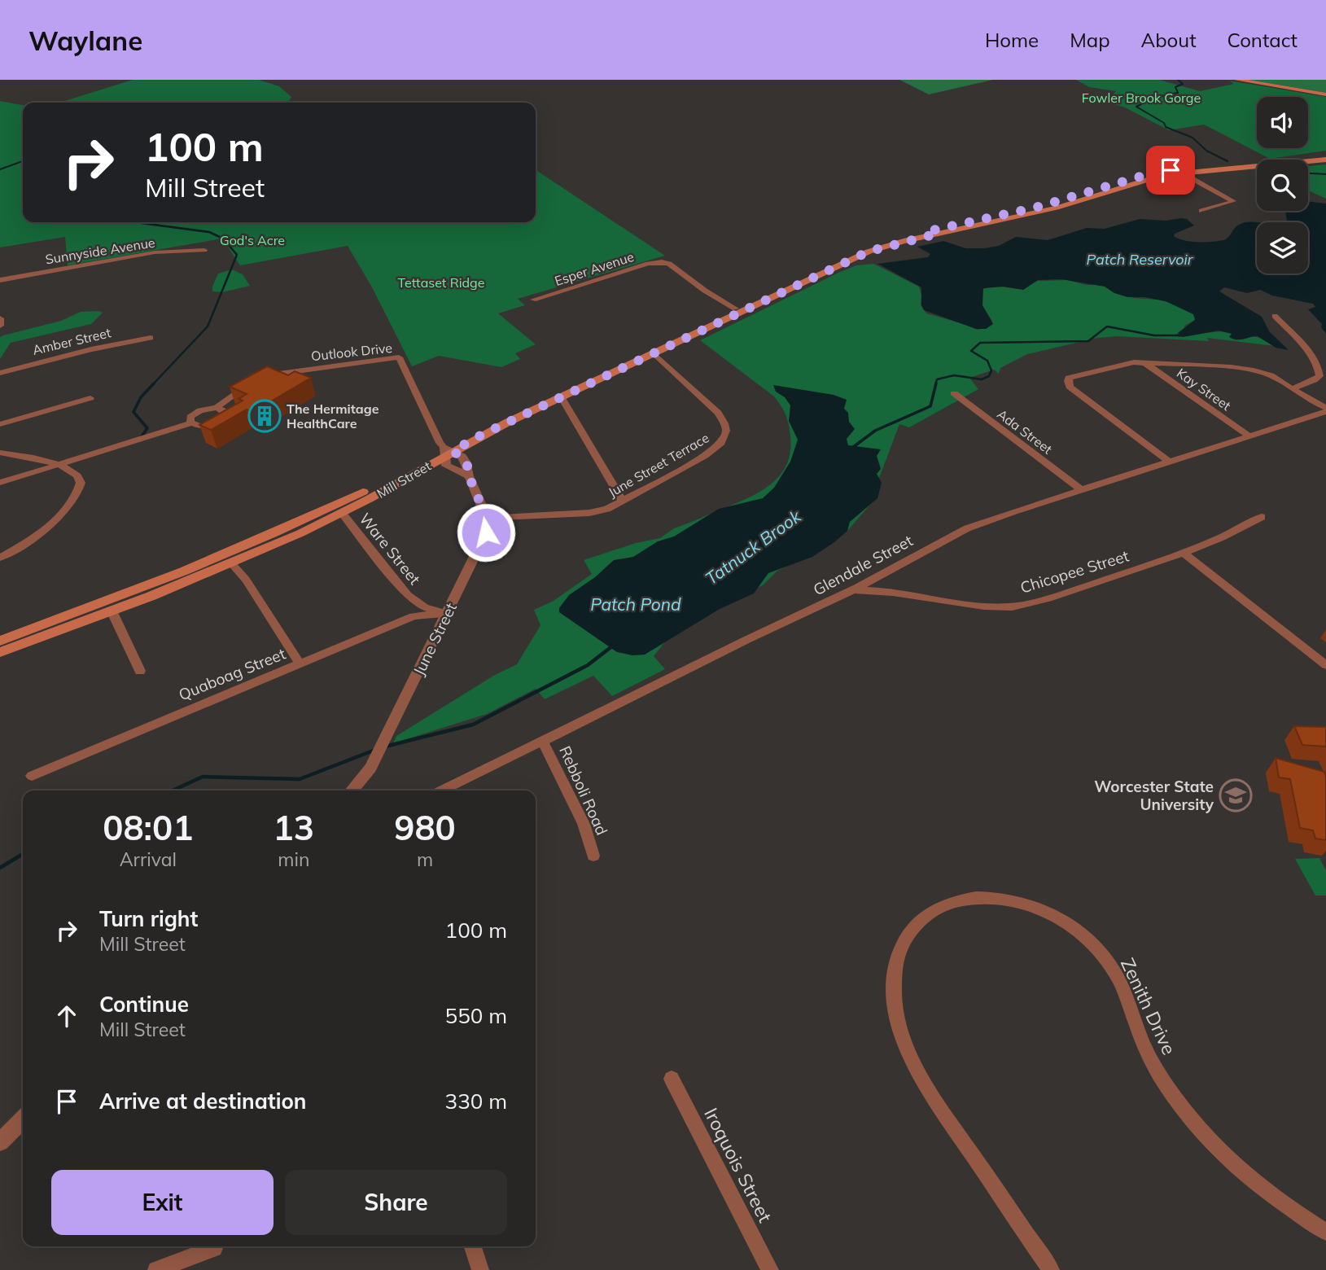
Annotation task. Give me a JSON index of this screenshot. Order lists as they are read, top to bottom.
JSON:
{
  "streets": {
    "main road": ["Mill Street"],
    "street": [
      "Sunnyside Avenue",
      "Esper Avenue",
      "Amber Street",
      "Outlook Drive",
      "Kay Street",
      "Ada Street",
      "June Street Terrace",
      "Ware Street",
      "Glendale Street",
      "Chicopee Street",
      "June Street",
      "Quaboag Street",
      "Rebboli Road",
      "Zenith Drive",
      "Iroquois Street"
    ]
  },
  "crossings": [
    ["Esper Avenue", "Mill Street"],
    ["Outlook Drive", "Mill Street"],
    ["Kay Street", "Glendale Street"],
    ["Ada Street", "Glendale Street"],
    ["June Street Terrace", "Mill Street"],
    ["June Street Terrace", "June Street"],
    ["Mill Street", "Ware Street"],
    ["Ware Street", "June Street"],
    ["Ware Street", "Quaboag Street"],
    ["Glendale Street", "Chicopee Street"],
    ["Glendale Street", "Rebboli Road"],
    ["June Street", "Quaboag Street"]
  ],
  "water": ["Patch Reservoir", "Tatnuck Brook", "Patch Pond"],
  "parks": ["Fowler Brook Gorge", "God's Acre", "Tettaset Ridge"],
  "places": {
    "building": ["The Hermitage HealthCare"],
    "school or university": ["Worcester State University"]
  },
  "page": {
    "header": "Waylane",
    "nav": [
      "Home",
      "Map",
      "About",
      "Contact"
    ],
    "turn": ["100 m", "Mill Street"],
    "eta": [
      "08:01",
      "Arrival",
      "13",
      "min",
      "980",
      "m"
    ],
    "list": [
      {
        "name": "Turn right",
        "note": "Mill Street",
        "value": "100 m"
      },
      {
        "name": "Continue",
        "note": "Mill Street",
        "value": "550 m"
      },
      {
        "name": "Arrive at destination",
        "value": "330 m"
      }
    ],
    "buttons": ["Exit", "Share"]
  }
}
